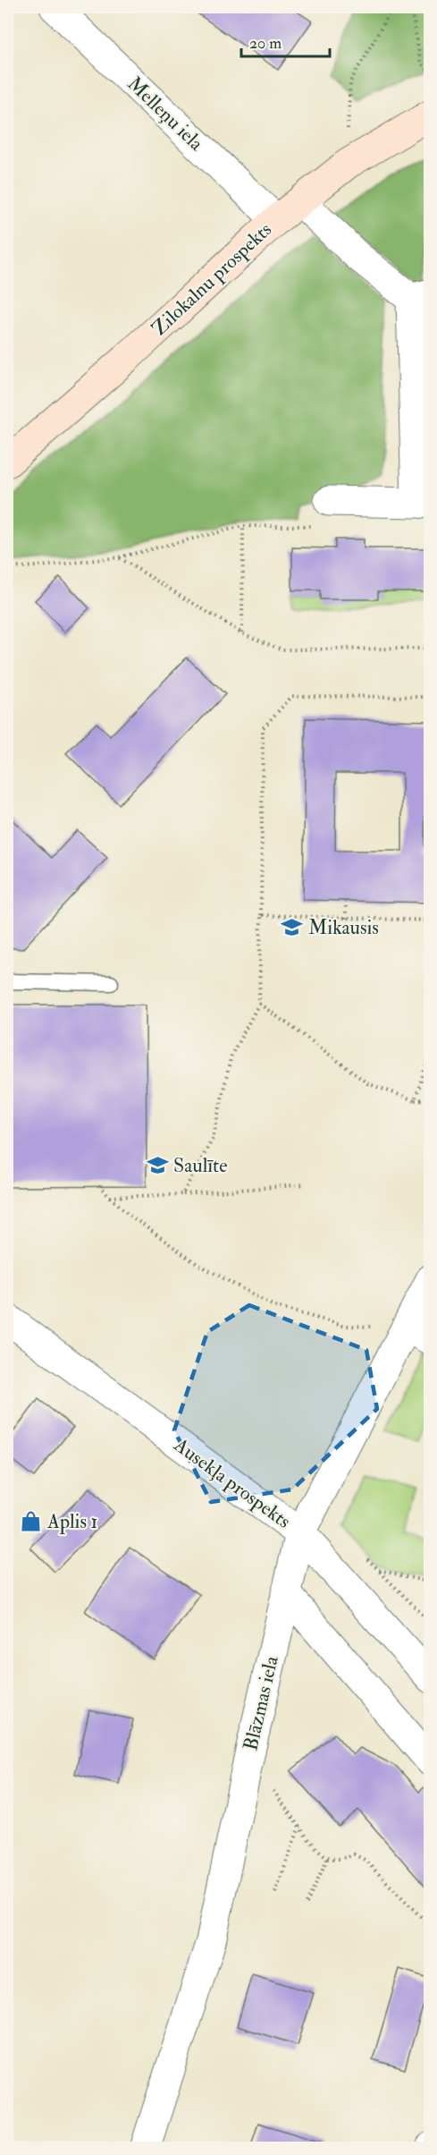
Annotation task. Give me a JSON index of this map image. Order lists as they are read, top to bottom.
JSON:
{
  "streets": {
    "main road": ["Zilokalnu prospekts"],
    "street": ["Melleņu iela", "Ausekļa prospekts", "Blāzmas iela"]
  },
  "crossings": [
    ["Melleņu iela", "Zilokalnu prospekts"],
    ["Ausekļa prospekts", "Blāzmas iela"]
  ],
  "places": {
    "school or university": ["Mikausis", "Saulīte"],
    "shop": ["Aplis 1"]
  },
  "scale_bar": "20 m"
}
